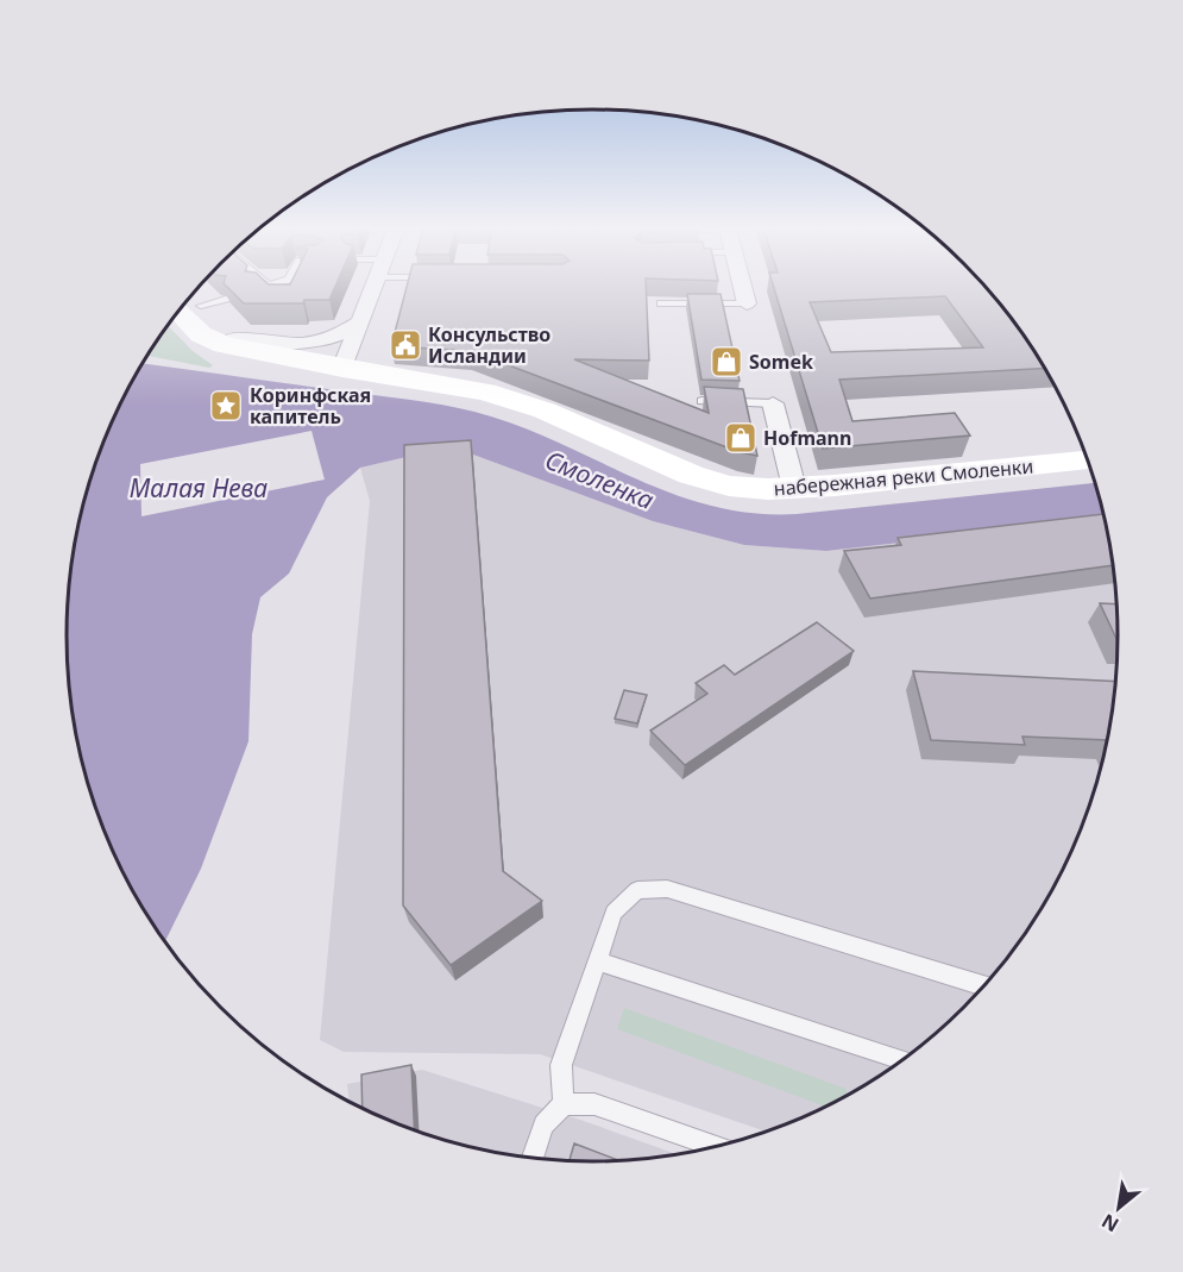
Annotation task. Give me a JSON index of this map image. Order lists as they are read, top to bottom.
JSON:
{
  "streets": {
    "main road": ["набережная реки Смоленки"]
  },
  "water": ["Смоленка", "Малая Нева"],
  "places": {
    "public building": ["Консульство Исландии"],
    "shop": ["Somek", "Hofmann"],
    "place": ["Коринфская капитель"]
  },
  "north": "bottom left"
}
